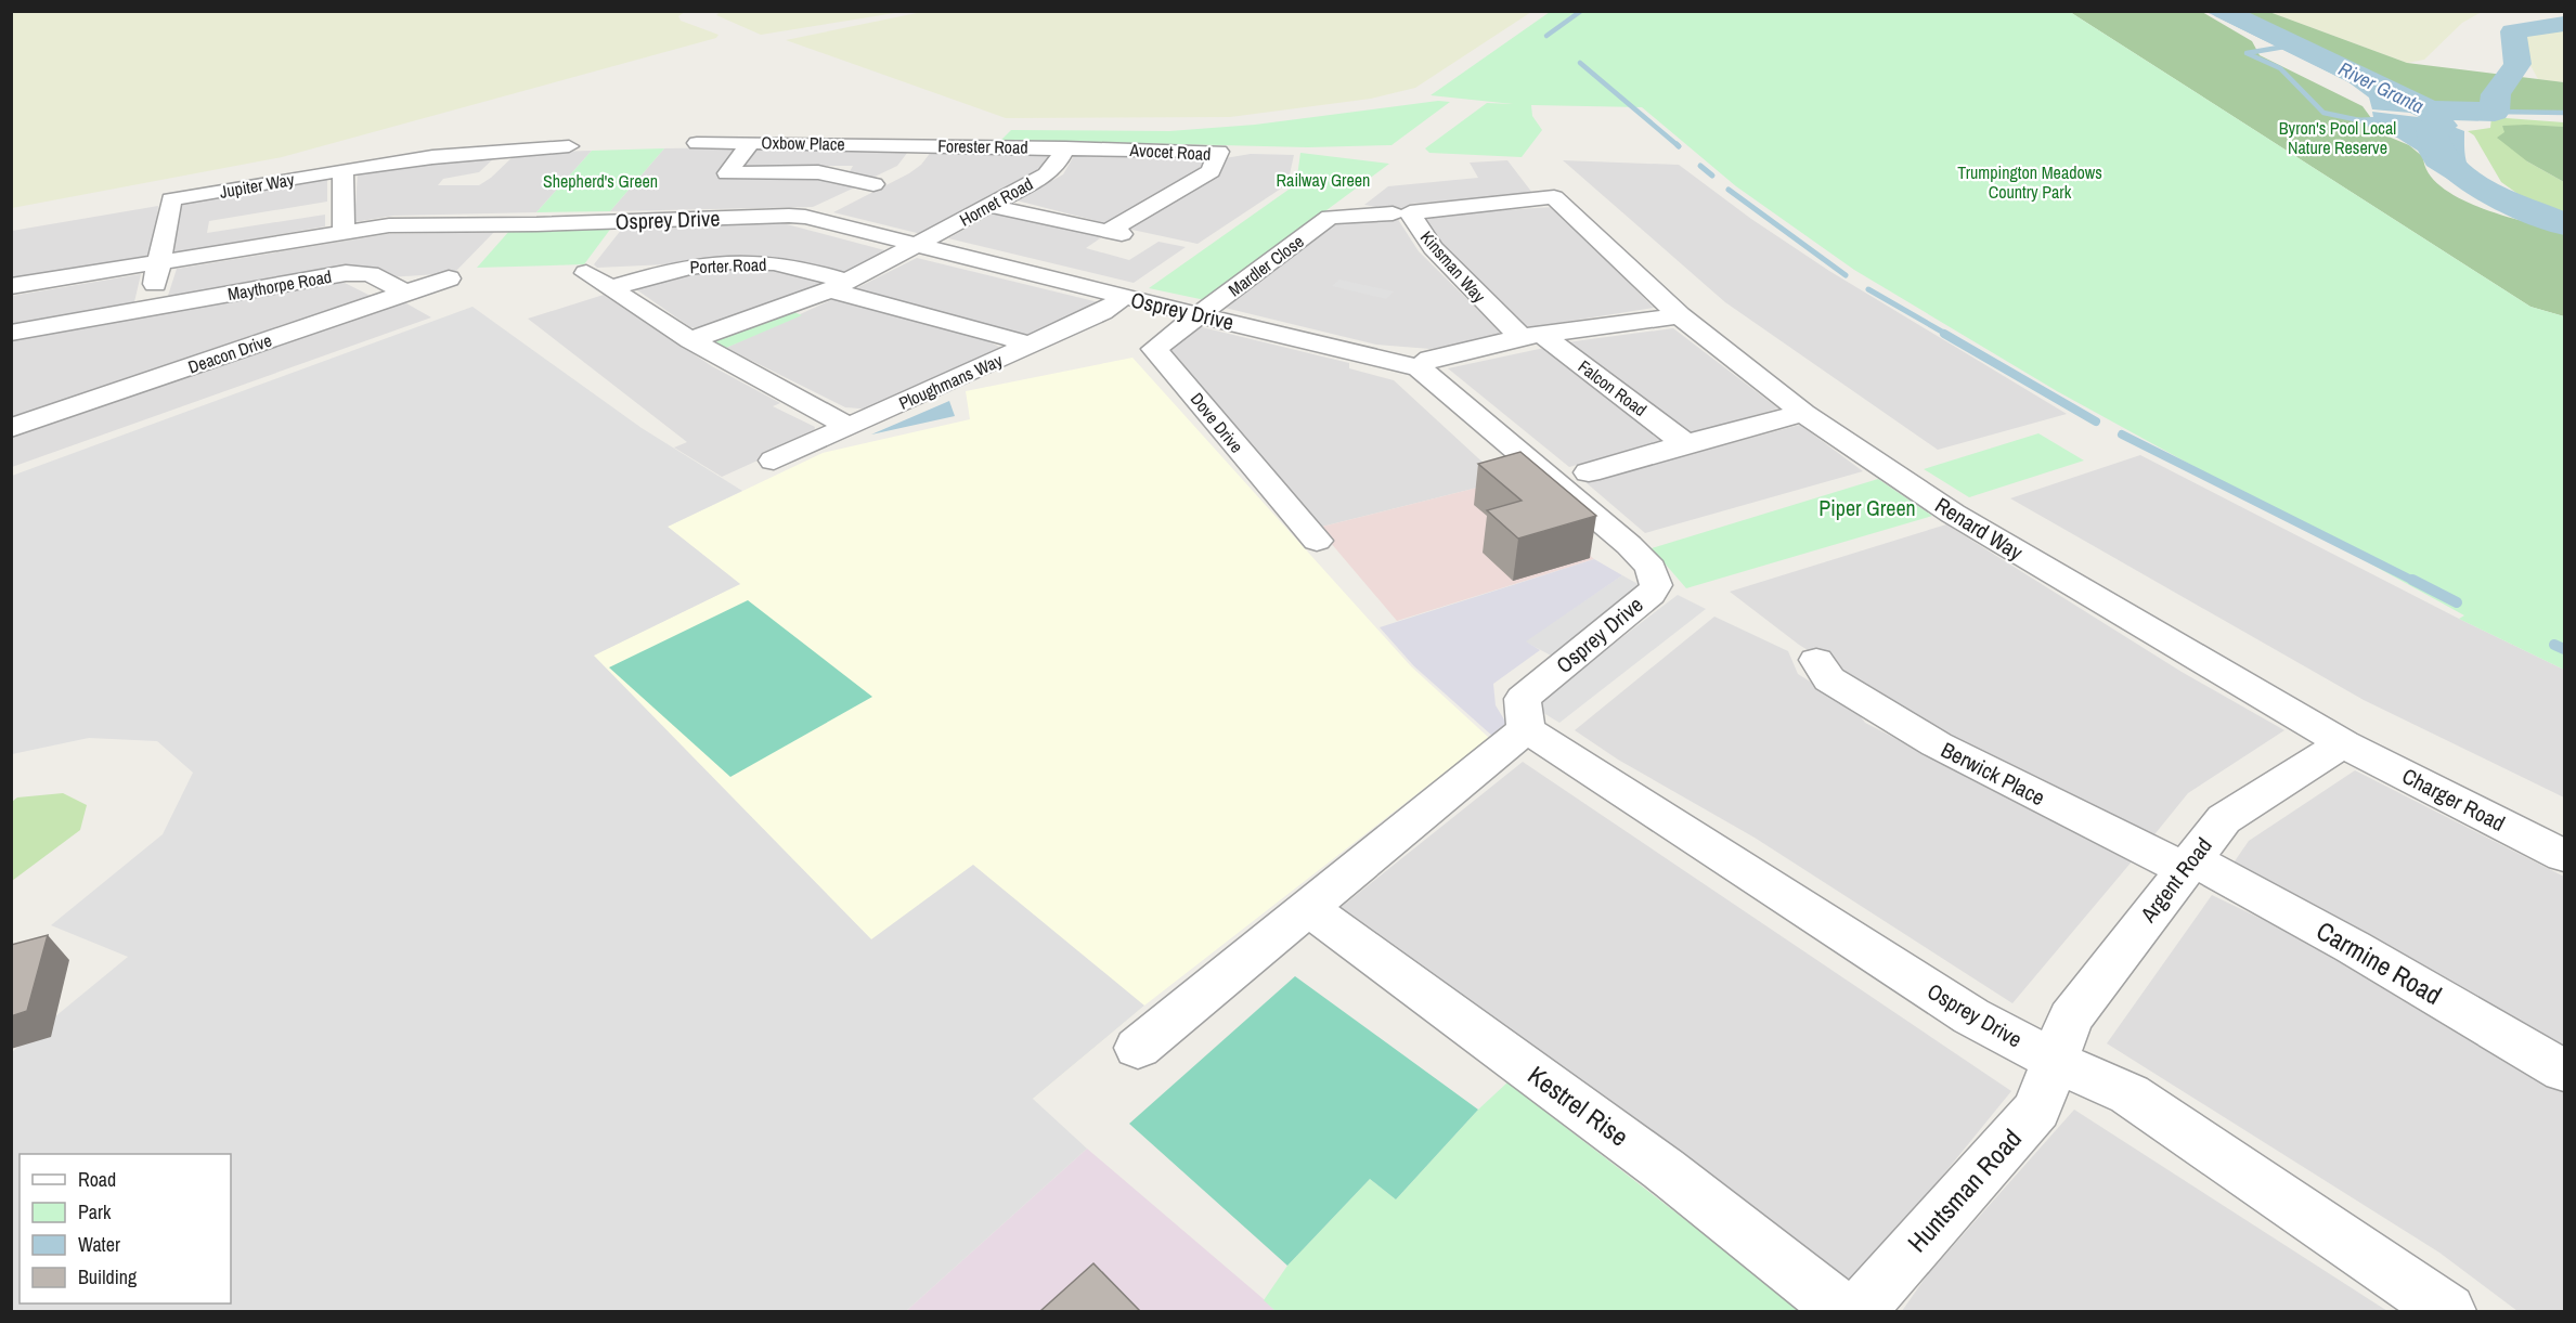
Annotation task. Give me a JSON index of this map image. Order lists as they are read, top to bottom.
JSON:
{
  "streets": {
    "street": [
      "Oxbow Place",
      "Forester Road",
      "Avocet Road",
      "Jupiter Way",
      "Hornet Road",
      "Osprey Drive",
      "Porter Road",
      "Mardler Close",
      "Kinsman Way",
      "Maythorpe Road",
      "Deacon Drive",
      "Ploughmans Way",
      "Falcon Road",
      "Dove Drive",
      "Renard Way",
      "Berwick Place",
      "Charger Road",
      "Argent Road",
      "Carmine Road",
      "Kestrel Rise",
      "Huntsman Road"
    ]
  },
  "crossings": [
    ["Oxbow Place", "Forester Road"],
    ["Forester Road", "Avocet Road"],
    ["Forester Road", "Hornet Road"],
    ["Forester Road", "Osprey Drive"],
    ["Avocet Road", "Hornet Road"],
    ["Jupiter Way", "Osprey Drive"],
    ["Hornet Road", "Osprey Drive"],
    ["Osprey Drive", "Mardler Close"],
    ["Osprey Drive", "Ploughmans Way"],
    ["Osprey Drive", "Falcon Road"],
    ["Osprey Drive", "Dove Drive"],
    ["Osprey Drive", "Argent Road"],
    ["Osprey Drive", "Huntsman Road"],
    ["Porter Road", "Ploughmans Way"],
    ["Mardler Close", "Dove Drive"],
    ["Kinsman Way", "Falcon Road"],
    ["Kinsman Way", "Renard Way"],
    ["Maythorpe Road", "Deacon Drive"],
    ["Falcon Road", "Renard Way"],
    ["Renard Way", "Charger Road"],
    ["Renard Way", "Argent Road"],
    ["Berwick Place", "Argent Road"],
    ["Berwick Place", "Carmine Road"],
    ["Charger Road", "Argent Road"],
    ["Argent Road", "Carmine Road"],
    ["Argent Road", "Huntsman Road"]
  ],
  "water": ["River Granta"],
  "parks": [
    "Byron's Pool Local Nature Reserve",
    "Trumpington Meadows Country Park",
    "Railway Green",
    "Shepherd's Green",
    "Piper Green"
  ],
  "legend": [
    "Road",
    "Park",
    "Water",
    "Building"
  ]
}
